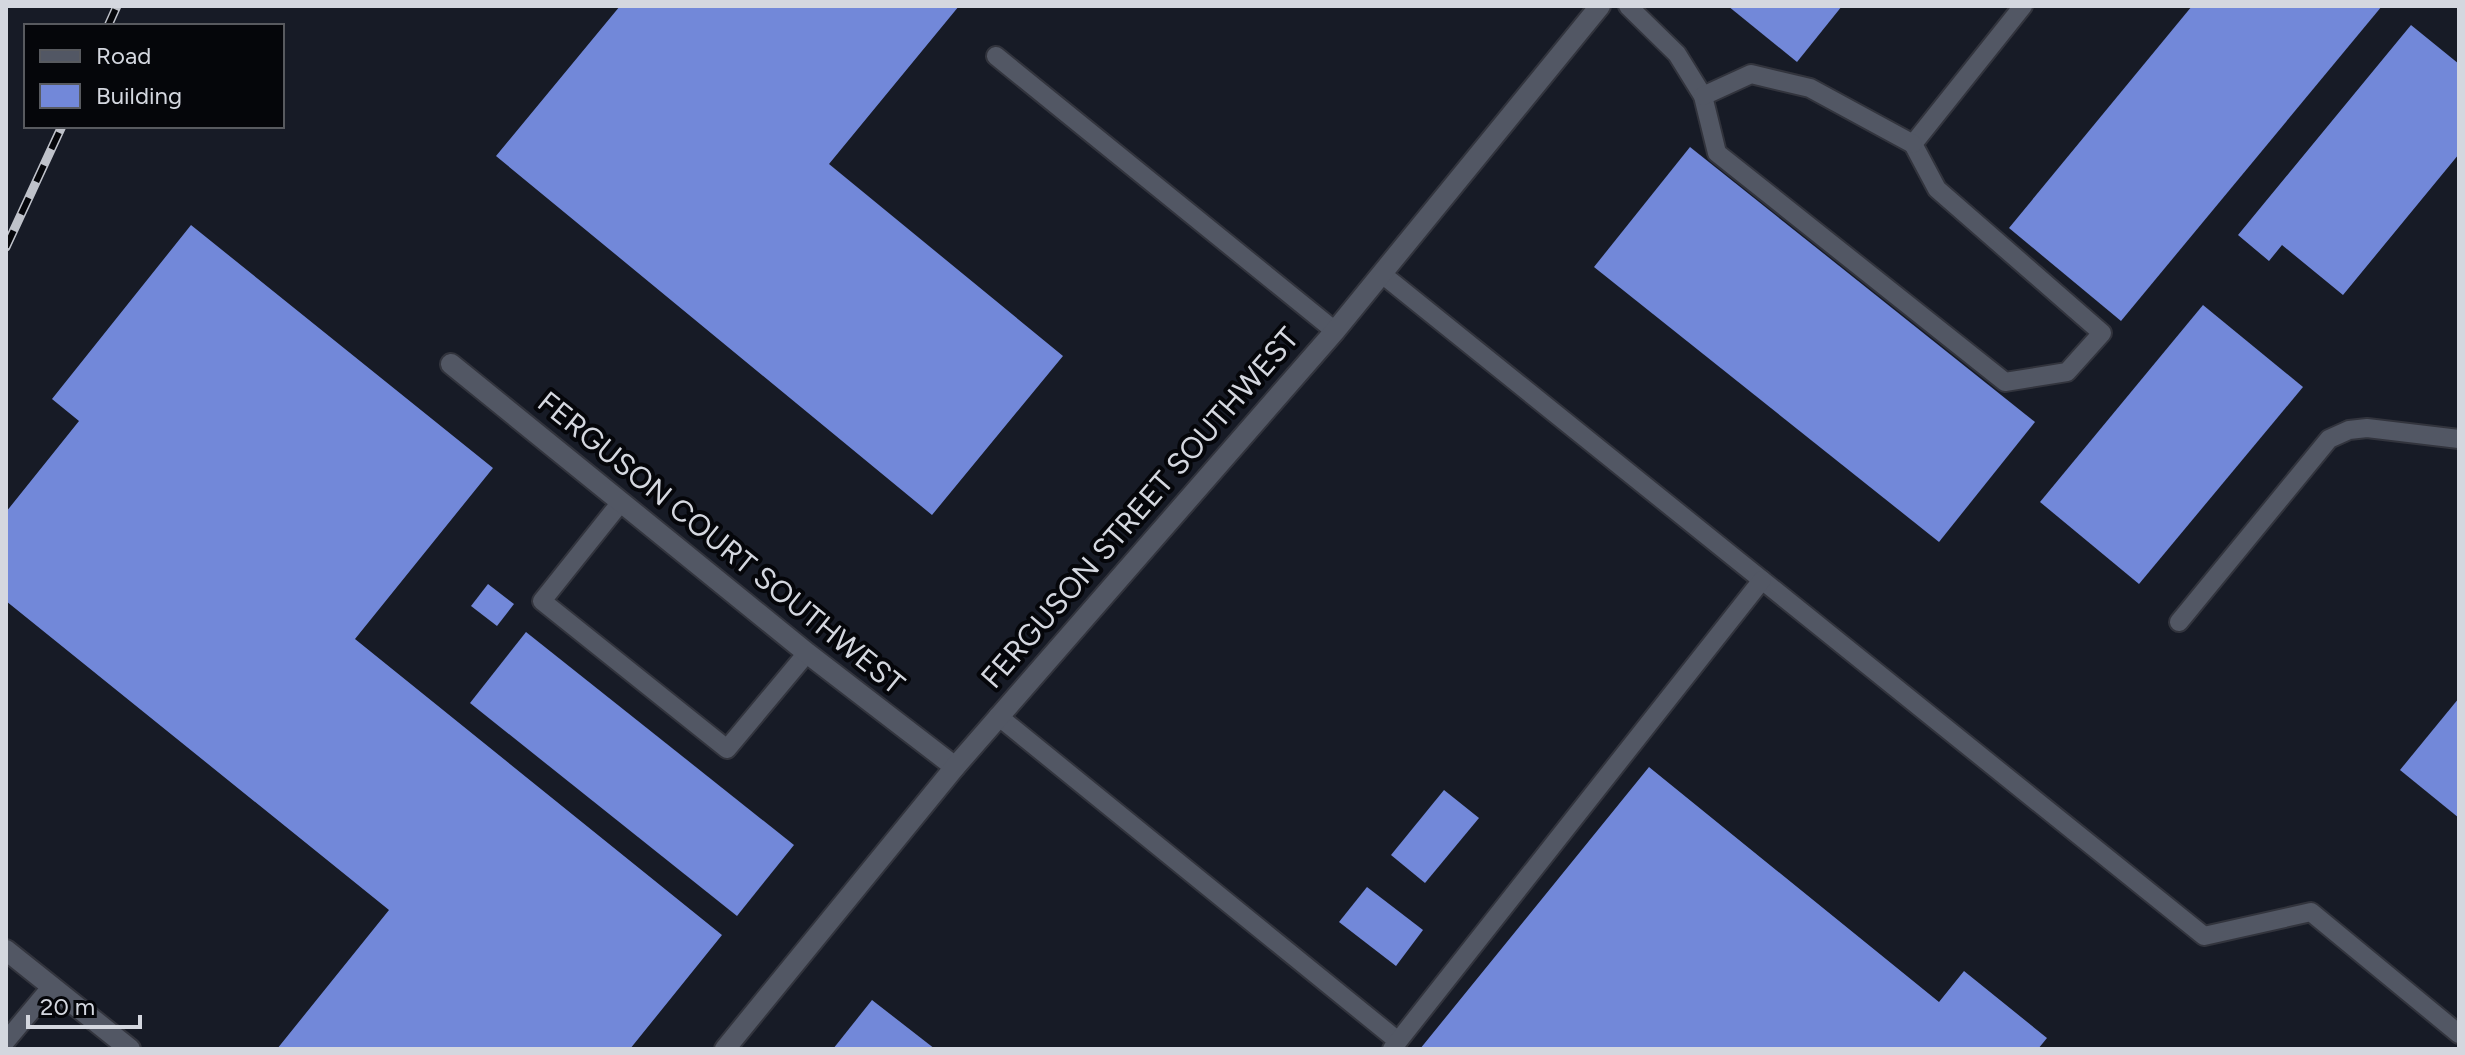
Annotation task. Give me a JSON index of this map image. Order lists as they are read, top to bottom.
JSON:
{
  "streets": {
    "street": ["FERGUSON STREET SOUTHWEST", "FERGUSON COURT SOUTHWEST"]
  },
  "crossings": [
    ["FERGUSON STREET SOUTHWEST", "FERGUSON COURT SOUTHWEST"]
  ],
  "legend": ["Road", "Building"],
  "scale_bar": "20 m"
}
